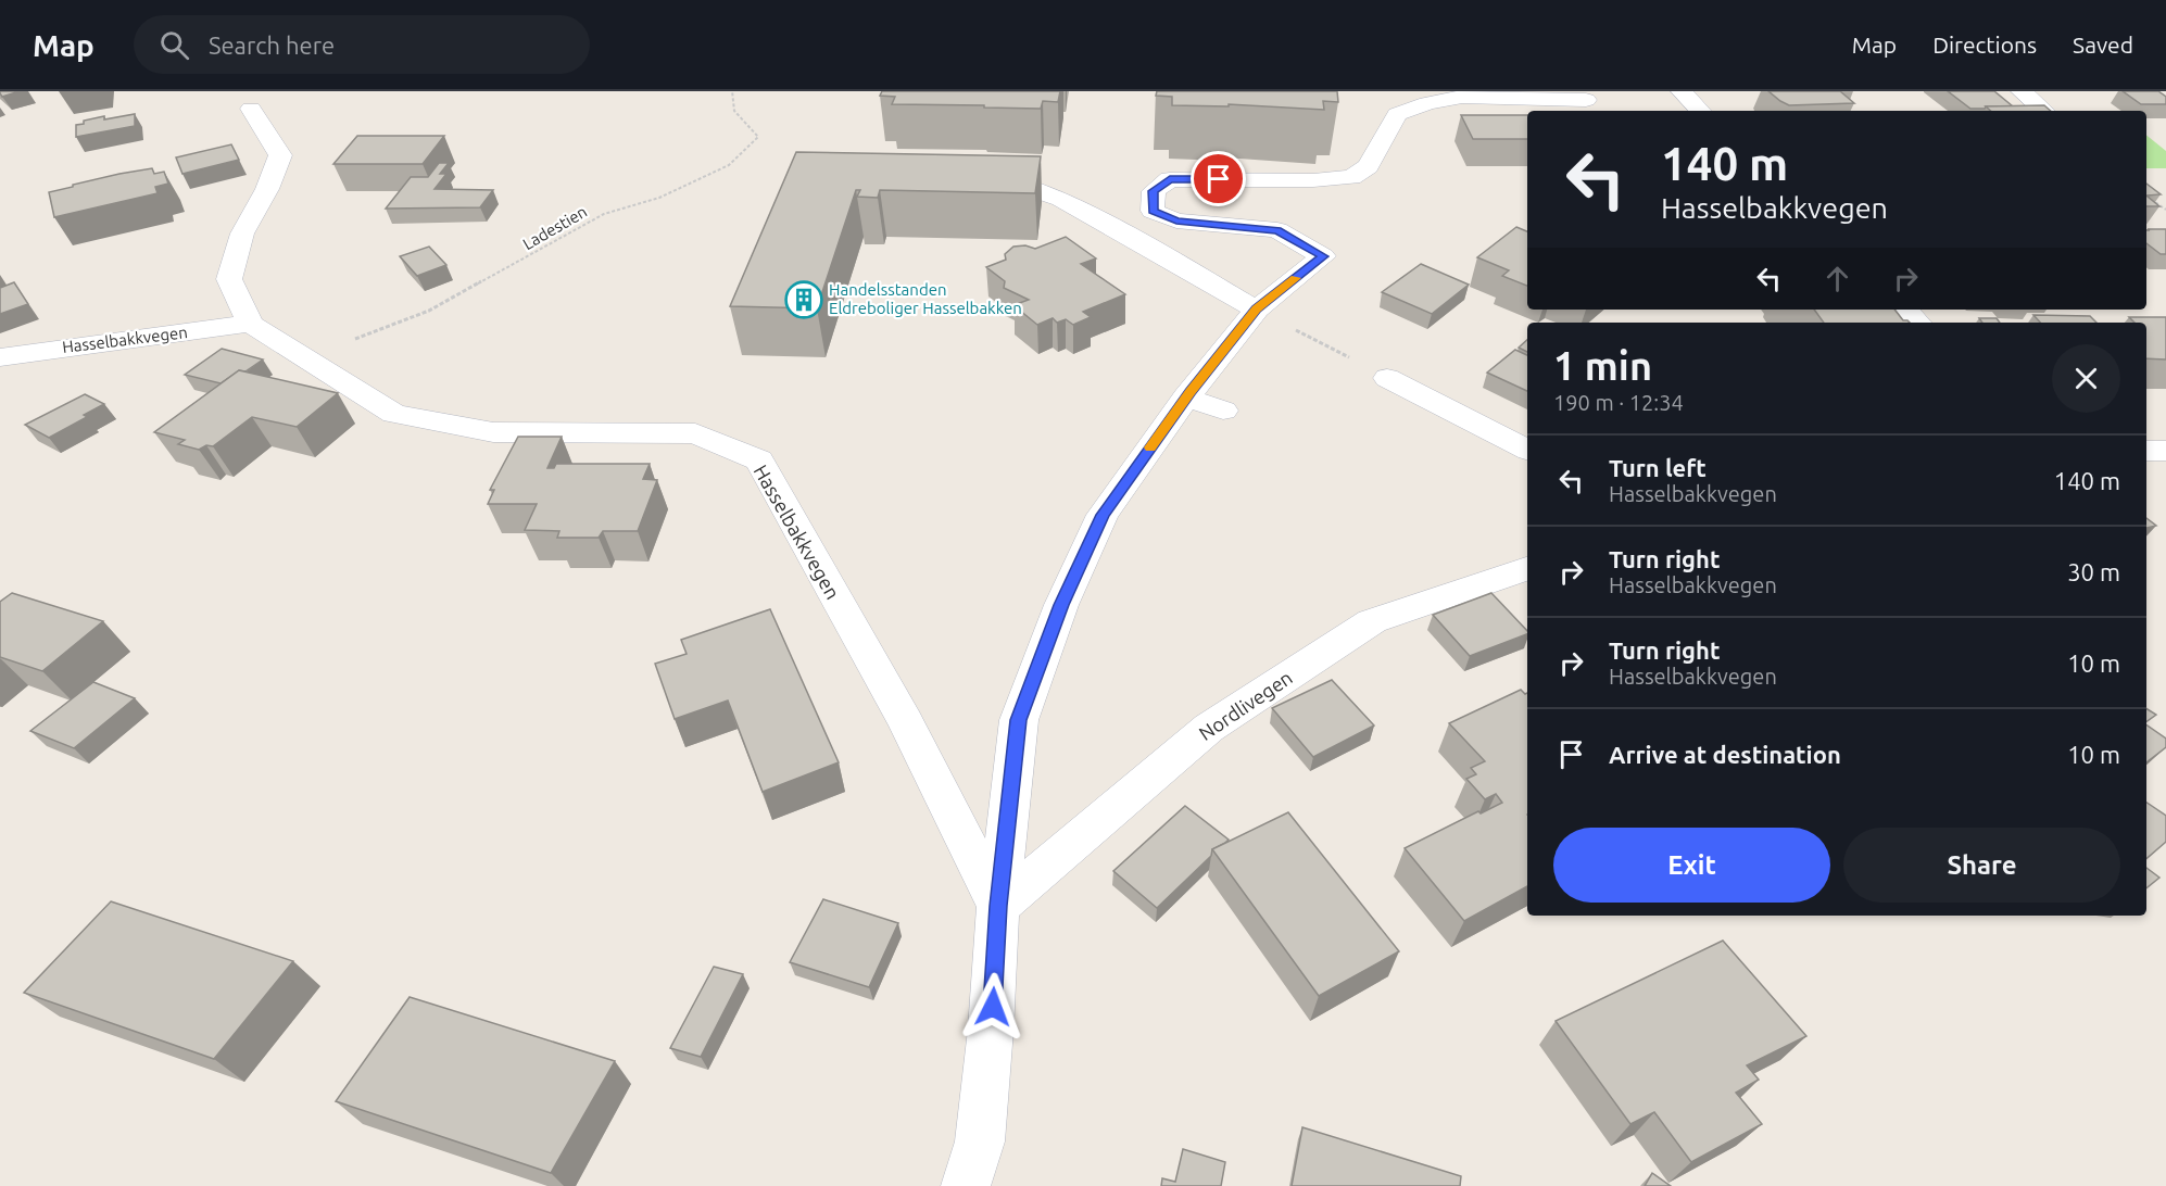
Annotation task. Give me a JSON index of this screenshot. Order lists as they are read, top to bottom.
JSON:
{
  "streets": {
    "street": ["Hasselbakkvegen", "Nordlivegen"],
    "path": ["Ladestien"]
  },
  "crossings": [
    ["Ladestien", "Hasselbakkvegen"],
    ["Hasselbakkvegen", "Nordlivegen"]
  ],
  "places": {
    "building": ["Handelsstanden Eldreboliger Hasselbakken"]
  },
  "page": {
    "header": "Map",
    "search": "Search here",
    "nav": ["Map", "Directions", "Saved"],
    "turn": ["140 m", "Hasselbakkvegen"],
    "heading": ["1 min", "190 m · 12:34"],
    "list": [
      {
        "name": "Turn left",
        "note": "Hasselbakkvegen",
        "value": "140 m"
      },
      {
        "name": "Turn right",
        "note": "Hasselbakkvegen",
        "value": "30 m"
      },
      {
        "name": "Turn right",
        "note": "Hasselbakkvegen",
        "value": "10 m"
      },
      {
        "name": "Arrive at destination",
        "value": "10 m"
      }
    ],
    "buttons": ["Exit", "Share"]
  }
}
